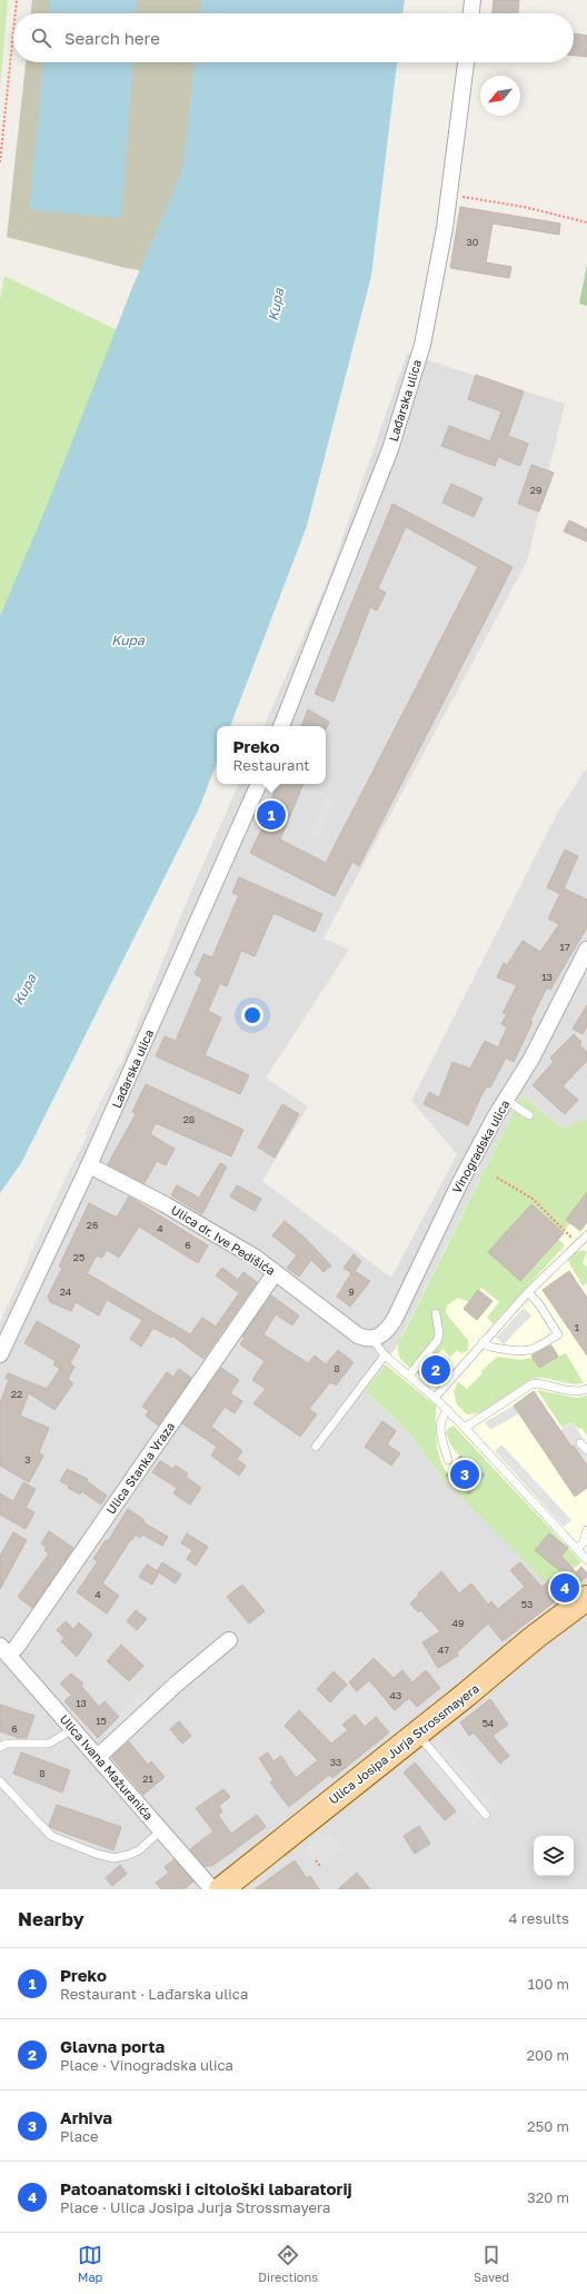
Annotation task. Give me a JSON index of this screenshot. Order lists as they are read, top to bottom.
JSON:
{
  "streets": {
    "main road": ["Ulica Josipa Jurja Strossmayera"],
    "street": [
      "Lađarska ulica",
      "Vinogradska ulica",
      "Ulica dr. Ive Pedišića",
      "Ulica Stanka Vraza",
      "Ulica Ivana Mažuranića"
    ]
  },
  "crossings": [
    ["Lađarska ulica", "Ulica dr. Ive Pedišića"],
    ["Vinogradska ulica", "Ulica dr. Ive Pedišića"],
    ["Ulica Stanka Vraza", "Ulica Ivana Mažuranića"]
  ],
  "water": ["Kupa"],
  "house_numbers": [
    "30",
    "29",
    "17",
    "13",
    "28",
    "26",
    "4",
    "6",
    "25",
    "24",
    "9",
    "1",
    "8",
    "22",
    "3",
    "4",
    "53",
    "49",
    "47",
    "43",
    "13",
    "15",
    "54",
    "6",
    "33",
    "8",
    "21"
  ],
  "north": "bottom left",
  "page": {
    "search": "Search here",
    "popup": ["Preko", "Restaurant"],
    "pins": [
      "1",
      "2",
      "3",
      "4"
    ],
    "heading": ["Nearby", "4 results"],
    "list": [
      {
        "mark": "1",
        "name": "Preko",
        "note": "Restaurant · Lađarska ulica",
        "value": "100 m"
      },
      {
        "mark": "2",
        "name": "Glavna porta",
        "note": "Place · Vinogradska ulica",
        "value": "200 m"
      },
      {
        "mark": "3",
        "name": "Arhiva",
        "note": "Place",
        "value": "250 m"
      },
      {
        "mark": "4",
        "name": "Patoanatomski i citološki labaratorij",
        "note": "Place · Ulica Josipa Jurja Strossmayera",
        "value": "320 m"
      }
    ],
    "nav": ["Map", "Directions", "Saved"]
  }
}
